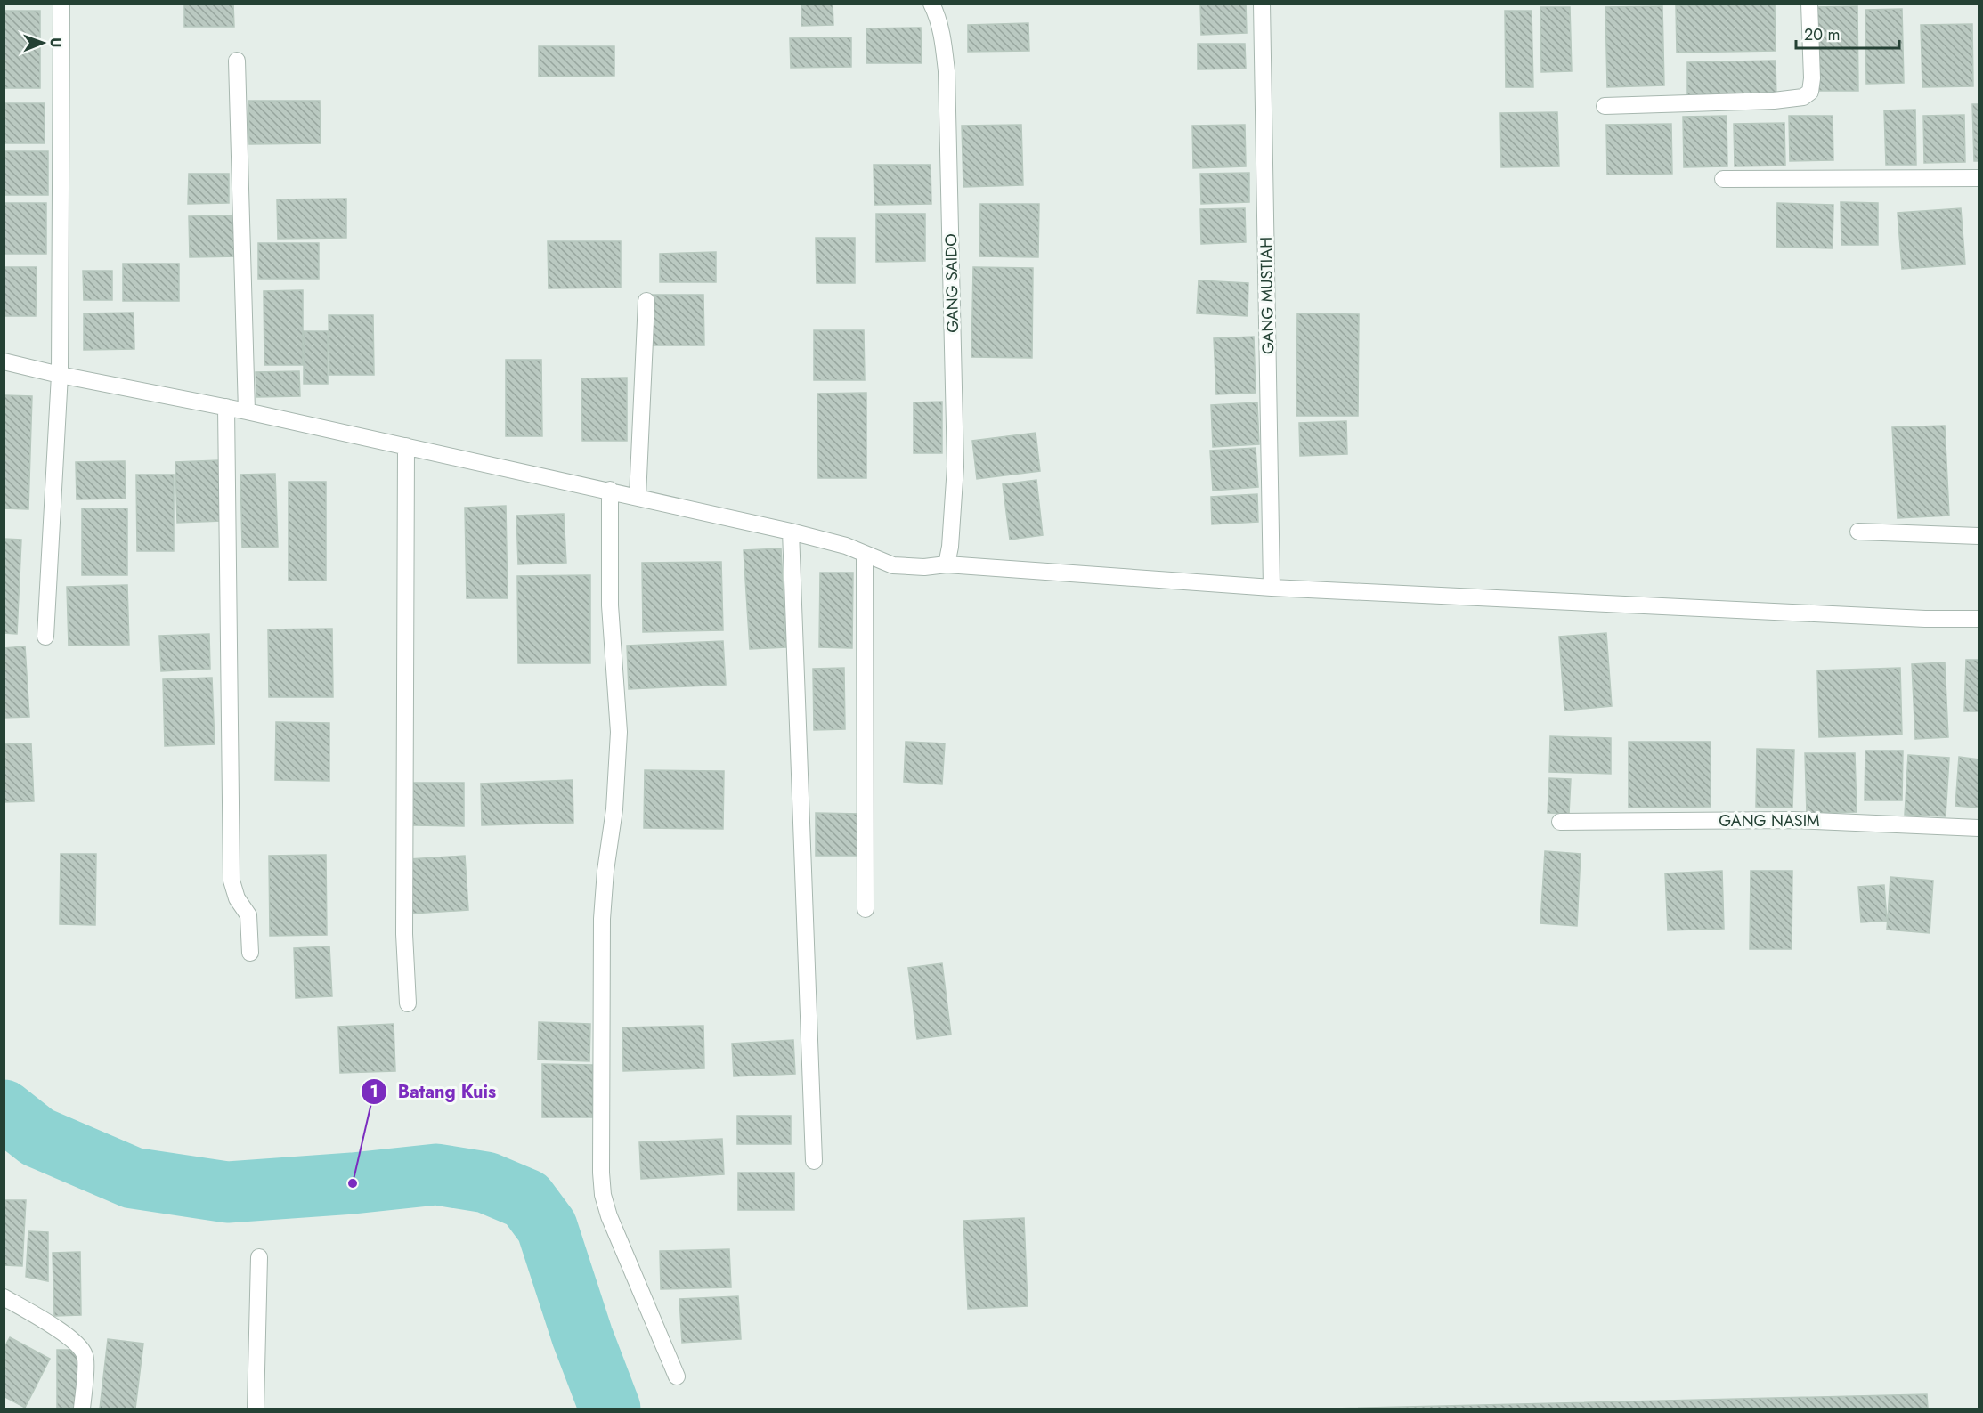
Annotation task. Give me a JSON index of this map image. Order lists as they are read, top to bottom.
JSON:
{
  "streets": {
    "street": ["GANG SAIDO", "GANG MUSTIAH", "GANG NASIM"]
  },
  "places": ["Batang Kuis"],
  "scale_bar": "20 m",
  "north": "right"
}
